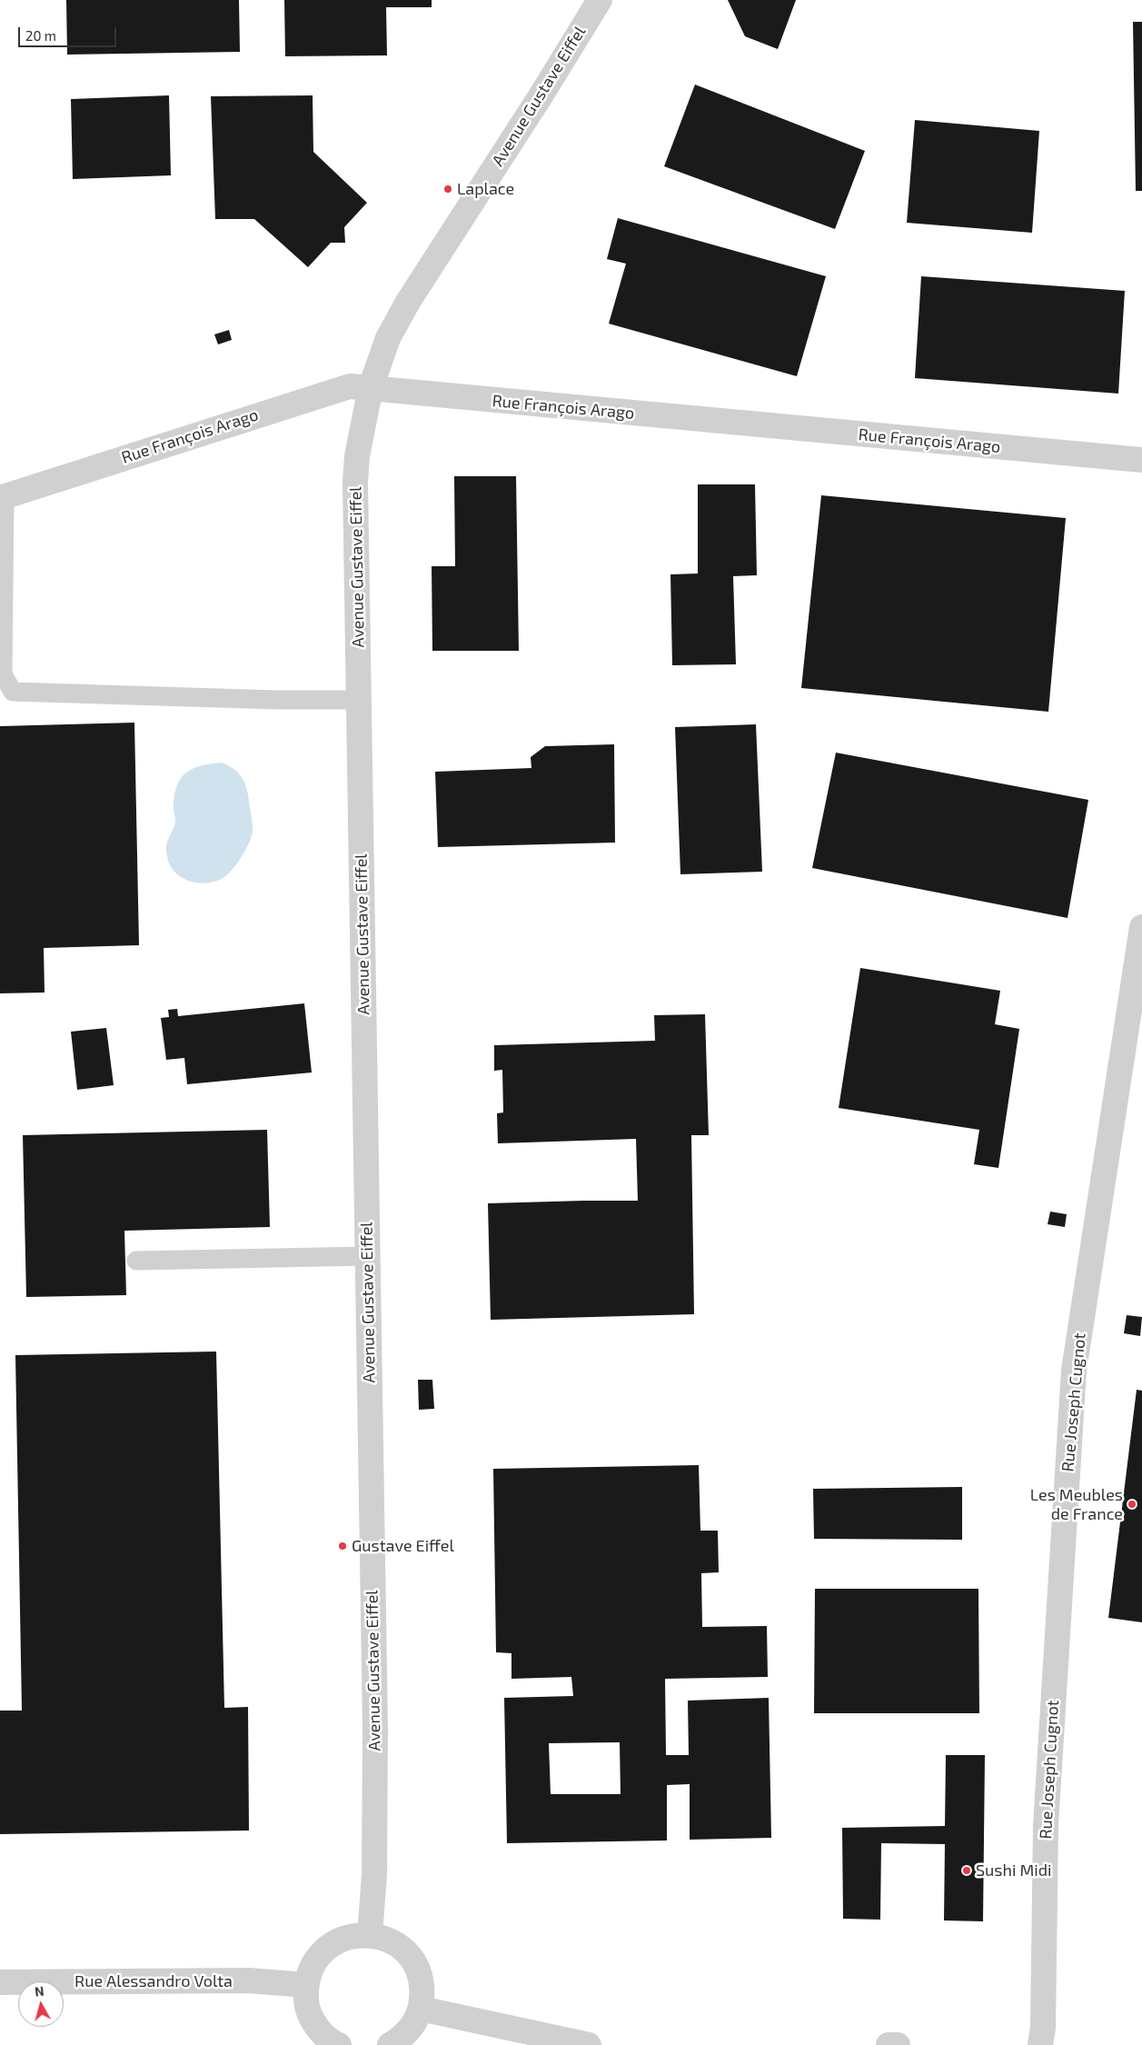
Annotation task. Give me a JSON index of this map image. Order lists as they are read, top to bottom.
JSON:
{
  "streets": {
    "street": [
      "Avenue Gustave Eiffel",
      "Rue François Arago",
      "Rue Joseph Cugnot",
      "Rue Alessandro Volta"
    ]
  },
  "crossings": [
    ["Avenue Gustave Eiffel", "Rue François Arago"]
  ],
  "places": [
    "Laplace",
    "Les Meubles de France",
    "Gustave Eiffel",
    "Sushi Midi"
  ],
  "scale_bar": "20 m",
  "north": "top"
}
